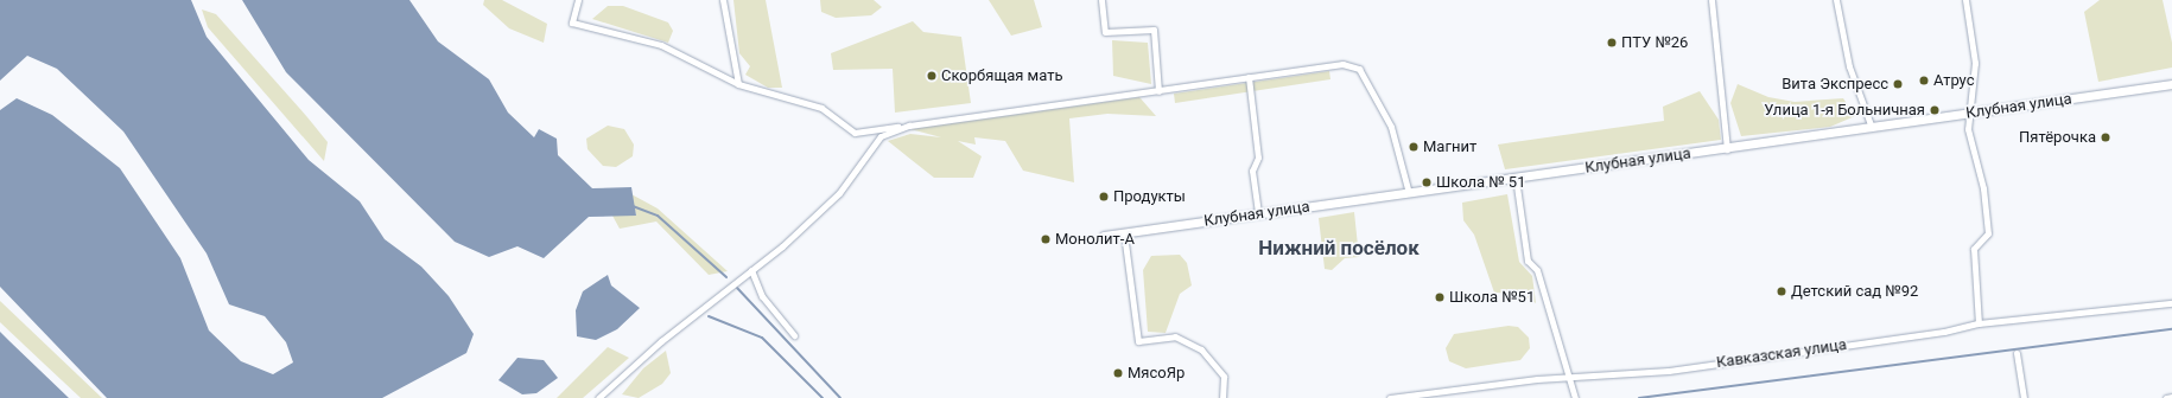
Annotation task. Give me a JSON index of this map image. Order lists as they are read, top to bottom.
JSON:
{
  "streets": {
    "street": ["Клубная улица", "Кавказская улица"]
  },
  "districts": ["Нижний посёлок"],
  "places": [
    "ПТУ №26",
    "Скорбящая мать",
    "Атрус",
    "Вита Экспресс",
    "Улица 1-я Больничная",
    "Пятёрочка",
    "Магнит",
    "Школа № 51",
    "Продукты",
    "Монолит-А",
    "Детский сад №92",
    "Школа №51",
    "МясоЯр"
  ]
}
